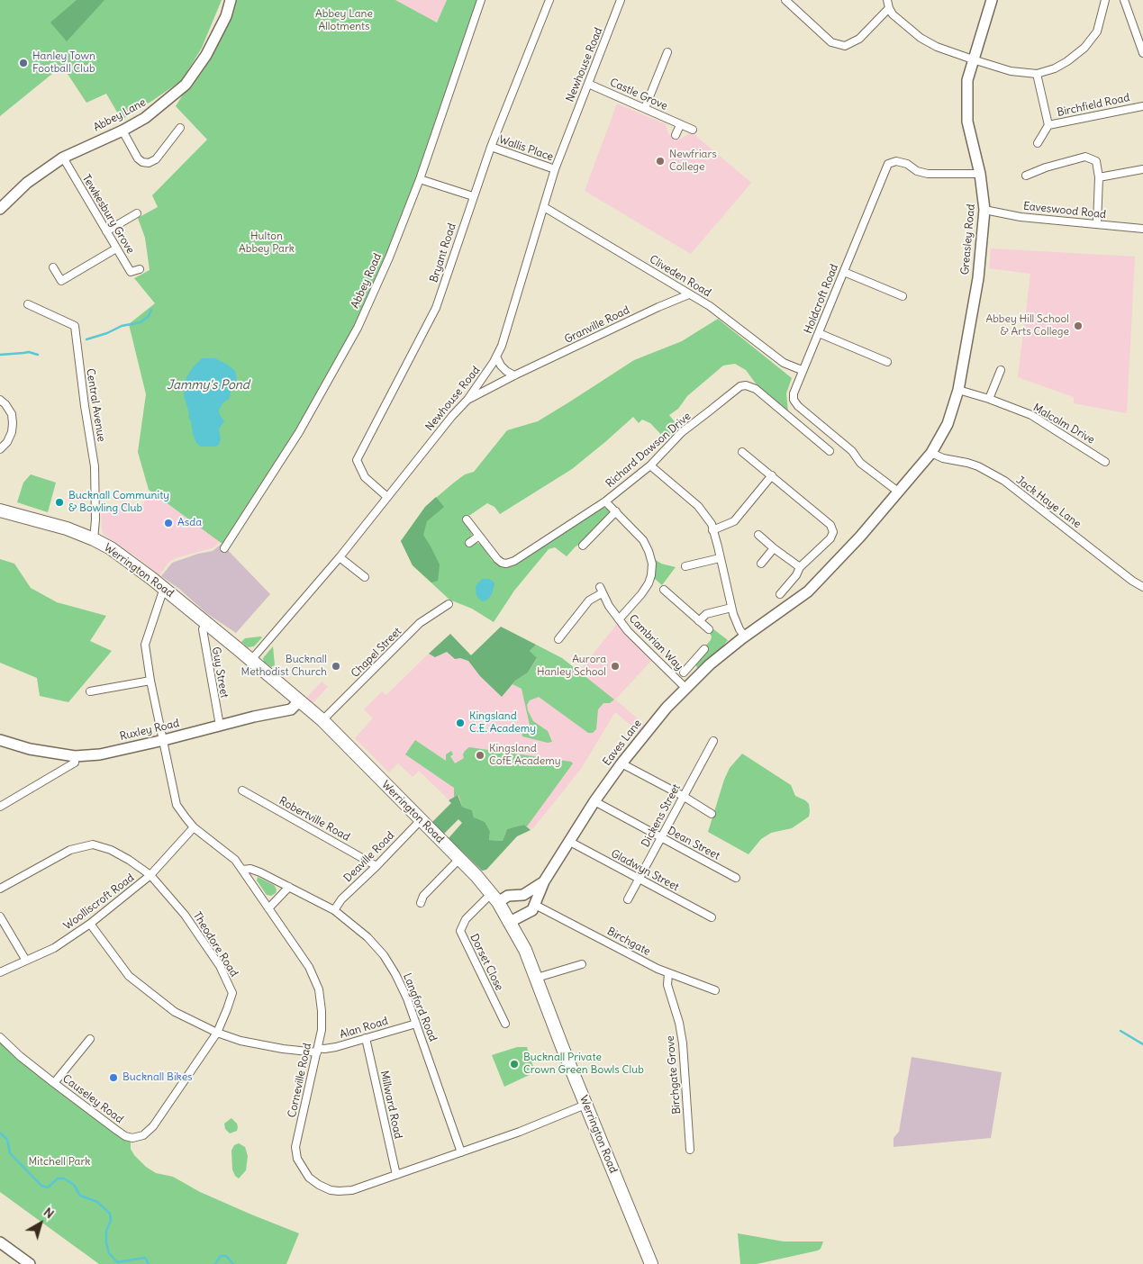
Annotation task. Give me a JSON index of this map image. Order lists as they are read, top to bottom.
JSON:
{
  "streets": {
    "highway": ["Werrington Road"],
    "street": [
      "Newhouse Road",
      "Castle Grove",
      "Birchfield Road",
      "Abbey Lane",
      "Wallis Place",
      "Eaveswood Road",
      "Tewkesbury Grove",
      "Greasley Road",
      "Bryant Road",
      "Cliveden Road",
      "Abbey Road",
      "Holdcroft Road",
      "Granville Road",
      "Central Avenue",
      "Malcolm Drive",
      "Richard Dawson Drive",
      "Jack Haye Lane",
      "Cambrian Way",
      "Chapel Street",
      "Guy Street",
      "Ruxley Road",
      "Eaves Lane",
      "Dickens Street",
      "Robertville Road",
      "Dean Street",
      "Deaville Road",
      "Gladwyn Street",
      "Woolliscroft Road",
      "Birchgate",
      "Theodore Road",
      "Dorset Close",
      "Langford Road",
      "Alan Road",
      "Birchgate Grove",
      "Corneville Road",
      "Causeley Road",
      "Millward Road"
    ]
  },
  "crossings": [
    ["Newhouse Road", "Castle Grove"],
    ["Newhouse Road", "Wallis Place"],
    ["Newhouse Road", "Bryant Road"],
    ["Newhouse Road", "Cliveden Road"],
    ["Newhouse Road", "Granville Road"],
    ["Newhouse Road", "Werrington Road"],
    ["Abbey Lane", "Tewkesbury Grove"],
    ["Wallis Place", "Bryant Road"],
    ["Eaveswood Road", "Greasley Road"],
    ["Greasley Road", "Holdcroft Road"],
    ["Greasley Road", "Malcolm Drive"],
    ["Greasley Road", "Jack Haye Lane"],
    ["Greasley Road", "Eaves Lane"],
    ["Cliveden Road", "Holdcroft Road"],
    ["Cliveden Road", "Granville Road"],
    ["Holdcroft Road", "Eaves Lane"],
    ["Central Avenue", "Werrington Road"],
    ["Werrington Road", "Chapel Street"],
    ["Werrington Road", "Guy Street"],
    ["Werrington Road", "Ruxley Road"],
    ["Werrington Road", "Eaves Lane"],
    ["Werrington Road", "Deaville Road"],
    ["Werrington Road", "Dorset Close"],
    ["Werrington Road", "Corneville Road"],
    ["Cambrian Way", "Eaves Lane"],
    ["Guy Street", "Ruxley Road"],
    ["Ruxley Road", "Corneville Road"],
    ["Eaves Lane", "Dean Street"],
    ["Eaves Lane", "Gladwyn Street"],
    ["Eaves Lane", "Birchgate"],
    ["Eaves Lane", "Dorset Close"],
    ["Dickens Street", "Dean Street"],
    ["Dickens Street", "Gladwyn Street"],
    ["Robertville Road", "Deaville Road"],
    ["Deaville Road", "Langford Road"],
    ["Woolliscroft Road", "Theodore Road"],
    ["Woolliscroft Road", "Alan Road"],
    ["Woolliscroft Road", "Corneville Road"],
    ["Birchgate", "Birchgate Grove"],
    ["Theodore Road", "Alan Road"],
    ["Theodore Road", "Causeley Road"],
    ["Langford Road", "Alan Road"],
    ["Langford Road", "Corneville Road"],
    ["Alan Road", "Corneville Road"],
    ["Alan Road", "Causeley Road"],
    ["Alan Road", "Millward Road"],
    ["Corneville Road", "Millward Road"]
  ],
  "water": ["Jammy's Pond"],
  "parks": ["Abbey Lane Allotments", "Hulton Abbey Park", "Mitchell Park"],
  "places": [
    "Hanley Town Football Club",
    "Newfriars College",
    "Abbey Hill School & Arts College",
    "Bucknall Community & Bowling Club",
    "Asda",
    "Bucknall Methodist Church",
    "Aurora Hanley School",
    "Kingsland C.E. Academy",
    "Kingsland CofE Academy",
    "Bucknall Private Crown Green Bowls Club",
    "Bucknall Bikes"
  ],
  "north": "top right"
}
